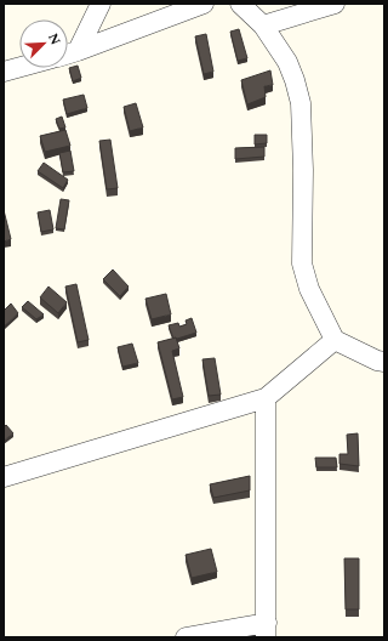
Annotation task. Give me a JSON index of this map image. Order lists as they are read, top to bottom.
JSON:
{
  "north": "top right"
}
